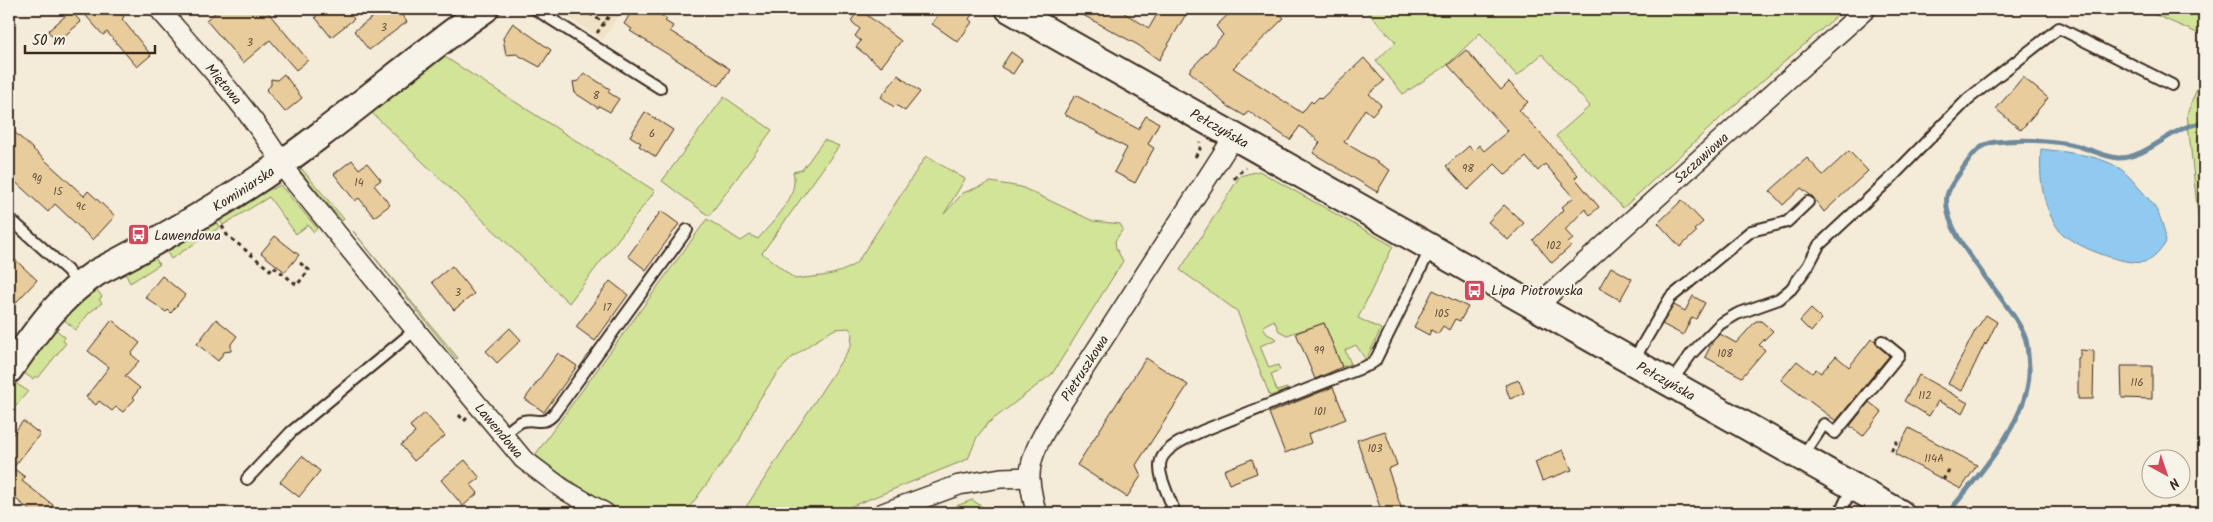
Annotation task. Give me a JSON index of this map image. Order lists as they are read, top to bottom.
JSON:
{
  "streets": {
    "main road": ["Pełczyńska", "Kominiarska"],
    "street": [
      "Miętowa",
      "Szczawiowa",
      "Pietruszkowa",
      "Lawendowa"
    ]
  },
  "crossings": [
    ["Miętowa", "Kominiarska"],
    ["Miętowa", "Lawendowa"],
    ["Pełczyńska", "Szczawiowa"],
    ["Pełczyńska", "Pietruszkowa"],
    ["Kominiarska", "Lawendowa"]
  ],
  "places": {
    "bus stop": ["Lawendowa", "Lipa Piotrowska"]
  },
  "house_numbers": [
    "3",
    "3",
    "8",
    "6",
    "98",
    "9g",
    "14",
    "15",
    "9c",
    "102",
    "3",
    "17",
    "105",
    "99",
    "108",
    "116",
    "112",
    "101",
    "103",
    "114A"
  ],
  "scale_bar": "50 m",
  "north": "bottom right"
}
